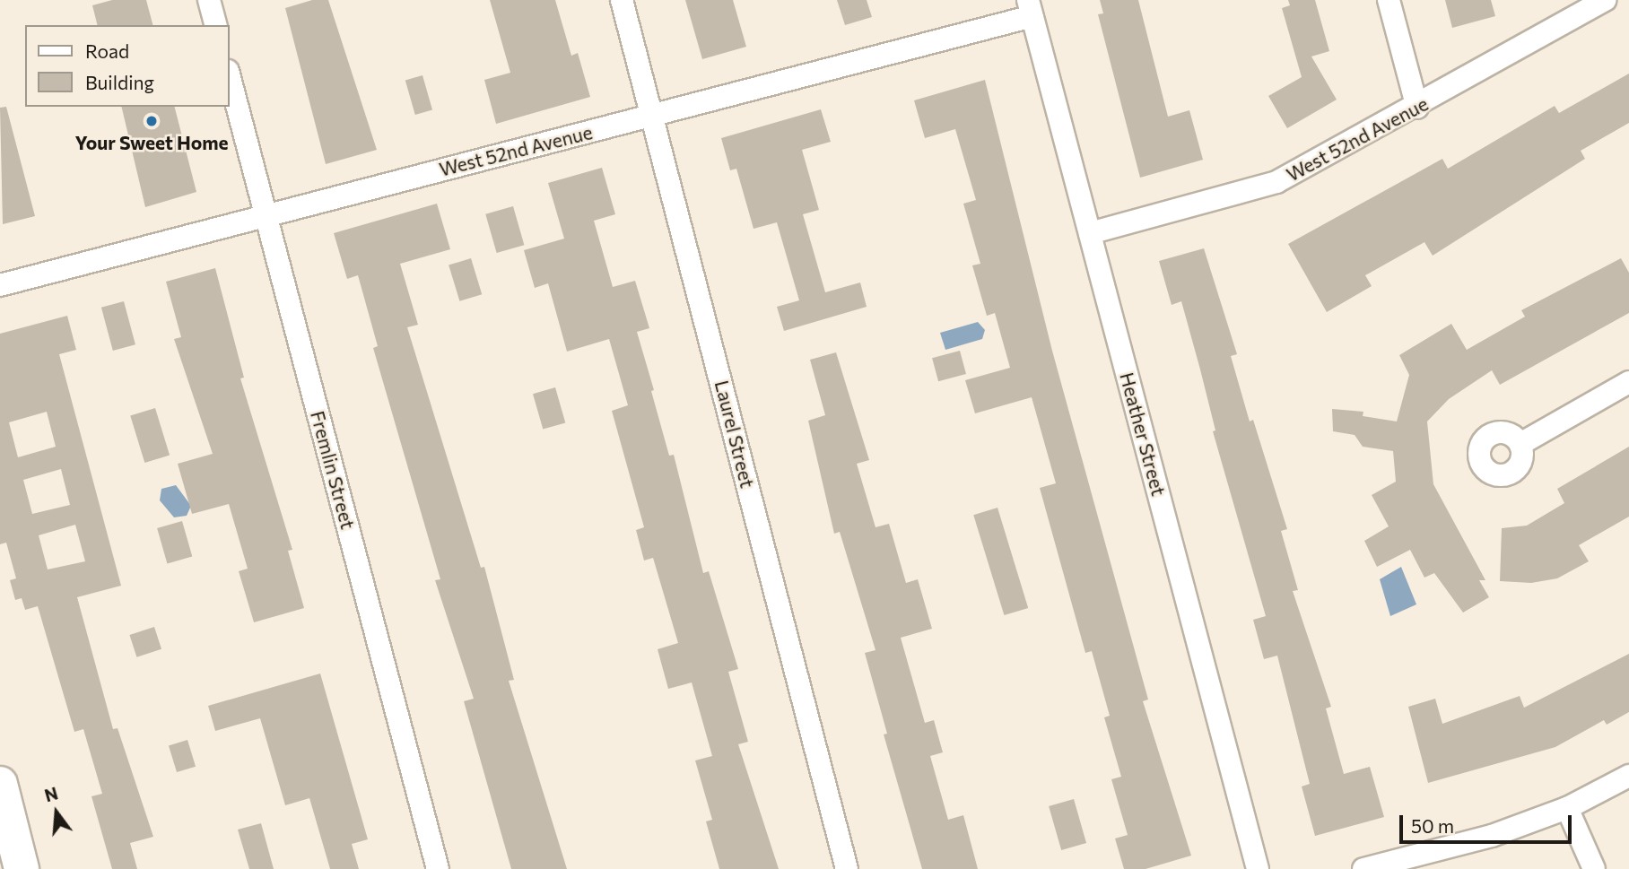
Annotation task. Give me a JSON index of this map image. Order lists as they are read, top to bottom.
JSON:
{
  "streets": {
    "street": [
      "West 52nd Avenue",
      "Laurel Street",
      "Heather Street",
      "Fremlin Street"
    ]
  },
  "crossings": [
    ["West 52nd Avenue", "Laurel Street"],
    ["West 52nd Avenue", "Heather Street"],
    ["West 52nd Avenue", "Fremlin Street"]
  ],
  "places": ["Your Sweet Home"],
  "legend": ["Road", "Building"],
  "scale_bar": "50 m",
  "north": "top"
}
